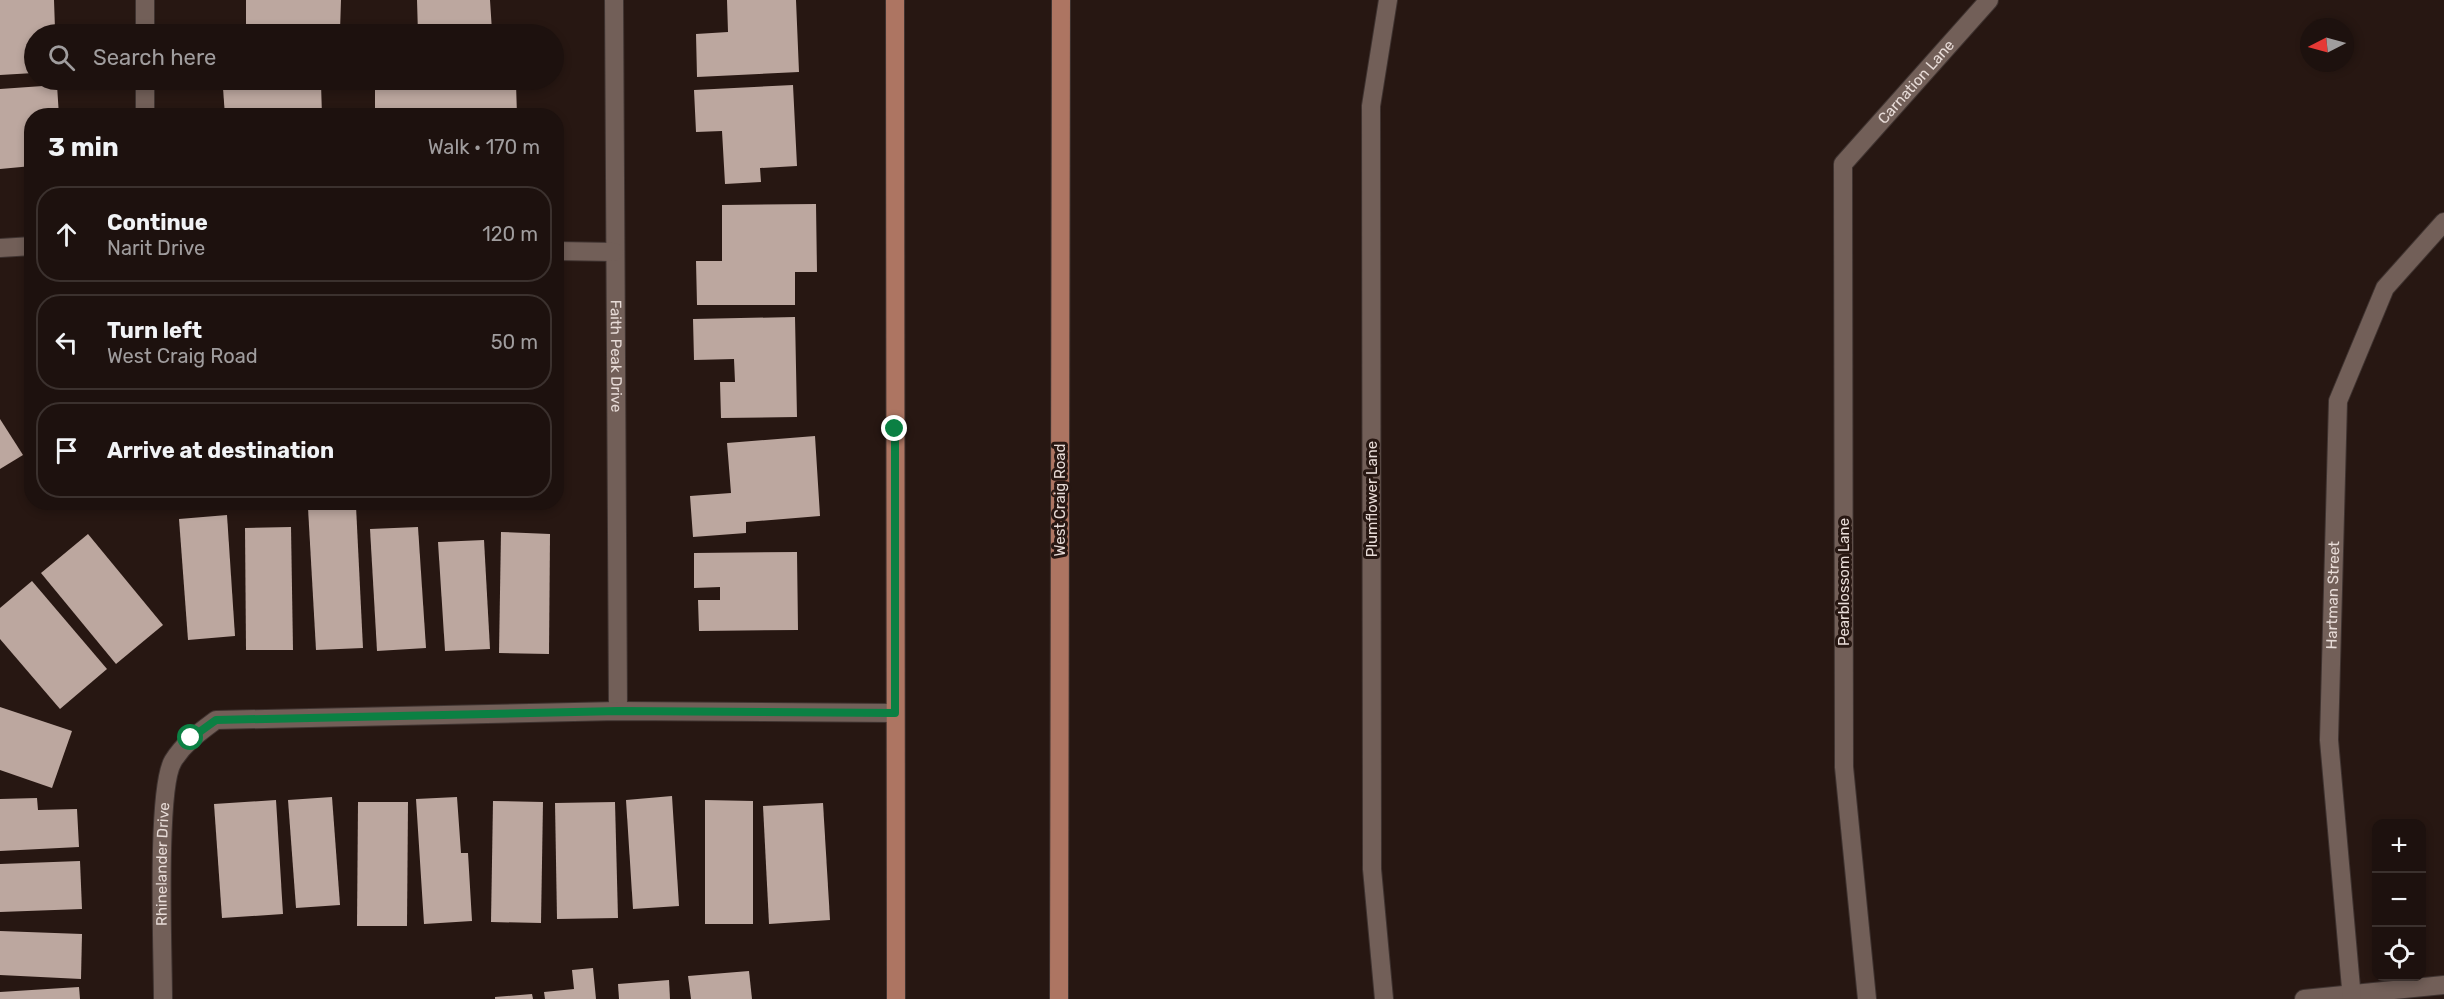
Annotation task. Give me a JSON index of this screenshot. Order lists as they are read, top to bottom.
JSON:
{
  "streets": {
    "main road": ["West Craig Road"],
    "street": [
      "Carnation Lane",
      "Faith Peak Drive",
      "Plumflower Lane",
      "Pearblossom Lane",
      "Hartman Street",
      "Rhinelander Drive"
    ]
  },
  "crossings": [
    ["Carnation Lane", "Pearblossom Lane"],
    ["Faith Peak Drive", "Rhinelander Drive"]
  ],
  "north": "left",
  "page": {
    "search": "Search here",
    "heading": ["3 min", "Walk · 170 m"],
    "list": [
      ["Continue", "Narit Drive", "120 m"],
      ["Turn left", "West Craig Road", "50 m"],
      "Arrive at destination"
    ],
    "map_buttons": ["+", "−"]
  }
}
